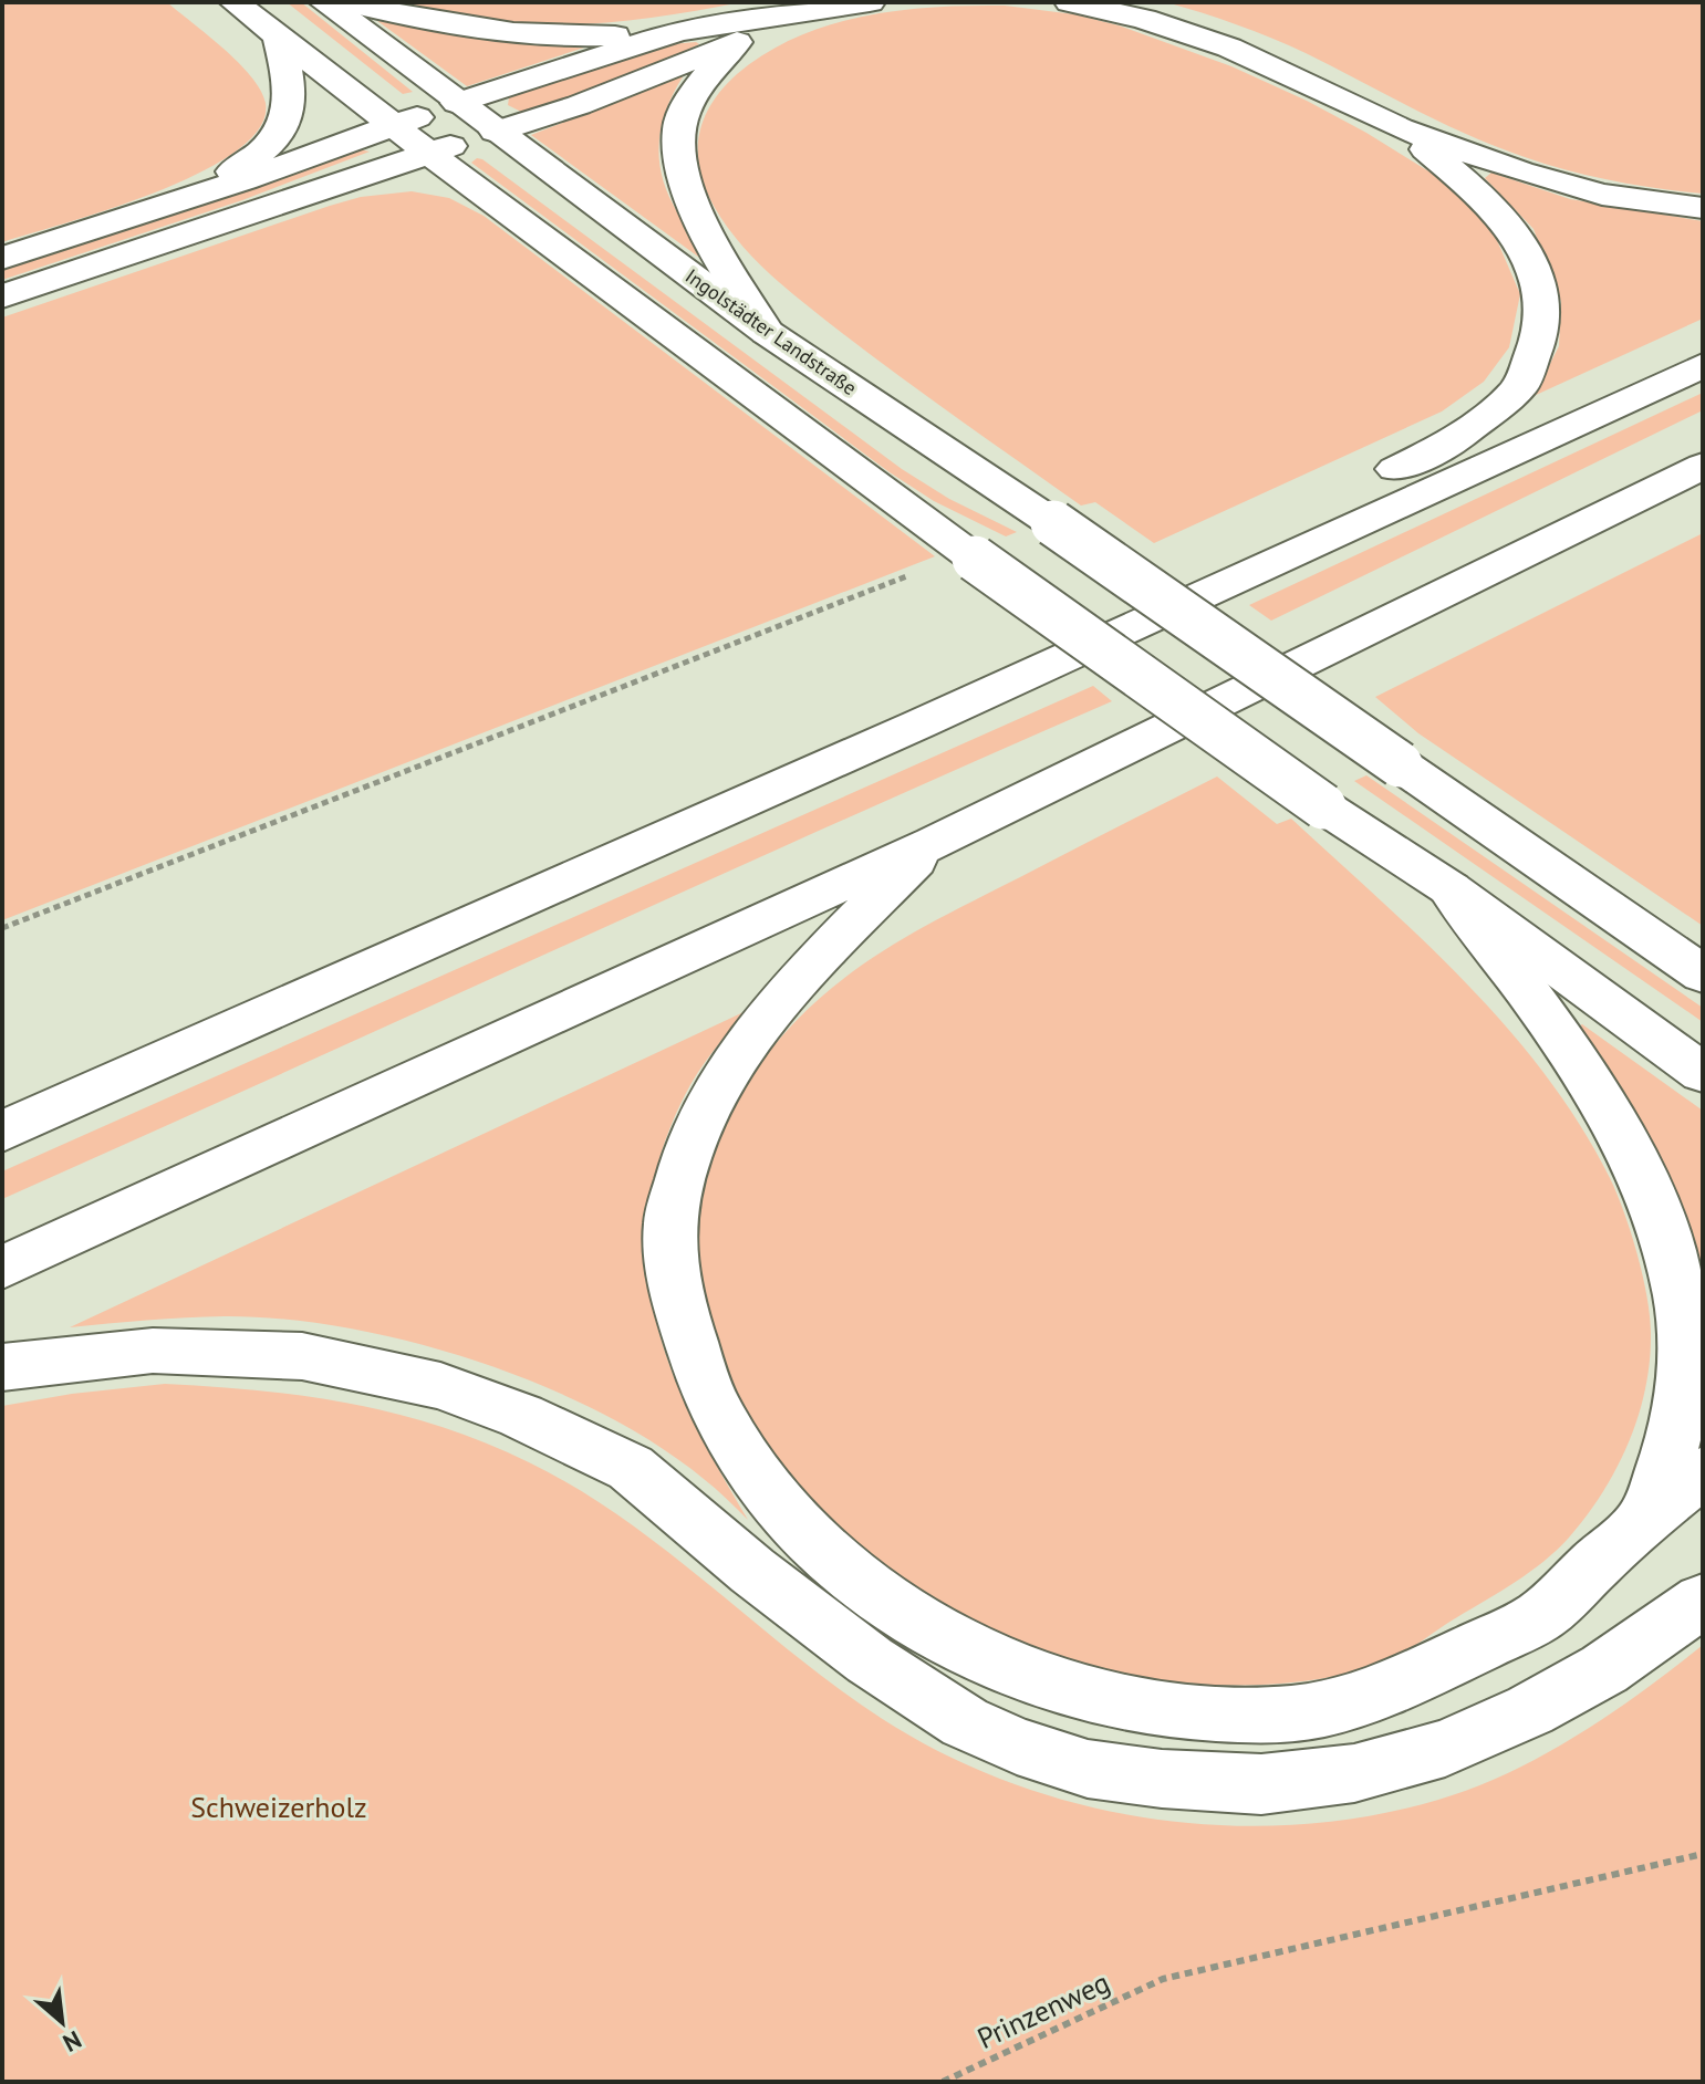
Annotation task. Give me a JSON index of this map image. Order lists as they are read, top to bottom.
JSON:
{
  "streets": {
    "main road": ["Ingolstädter Landstraße"],
    "path": ["Prinzenweg"]
  },
  "parks": ["Schweizerholz"],
  "north": "bottom right"
}
